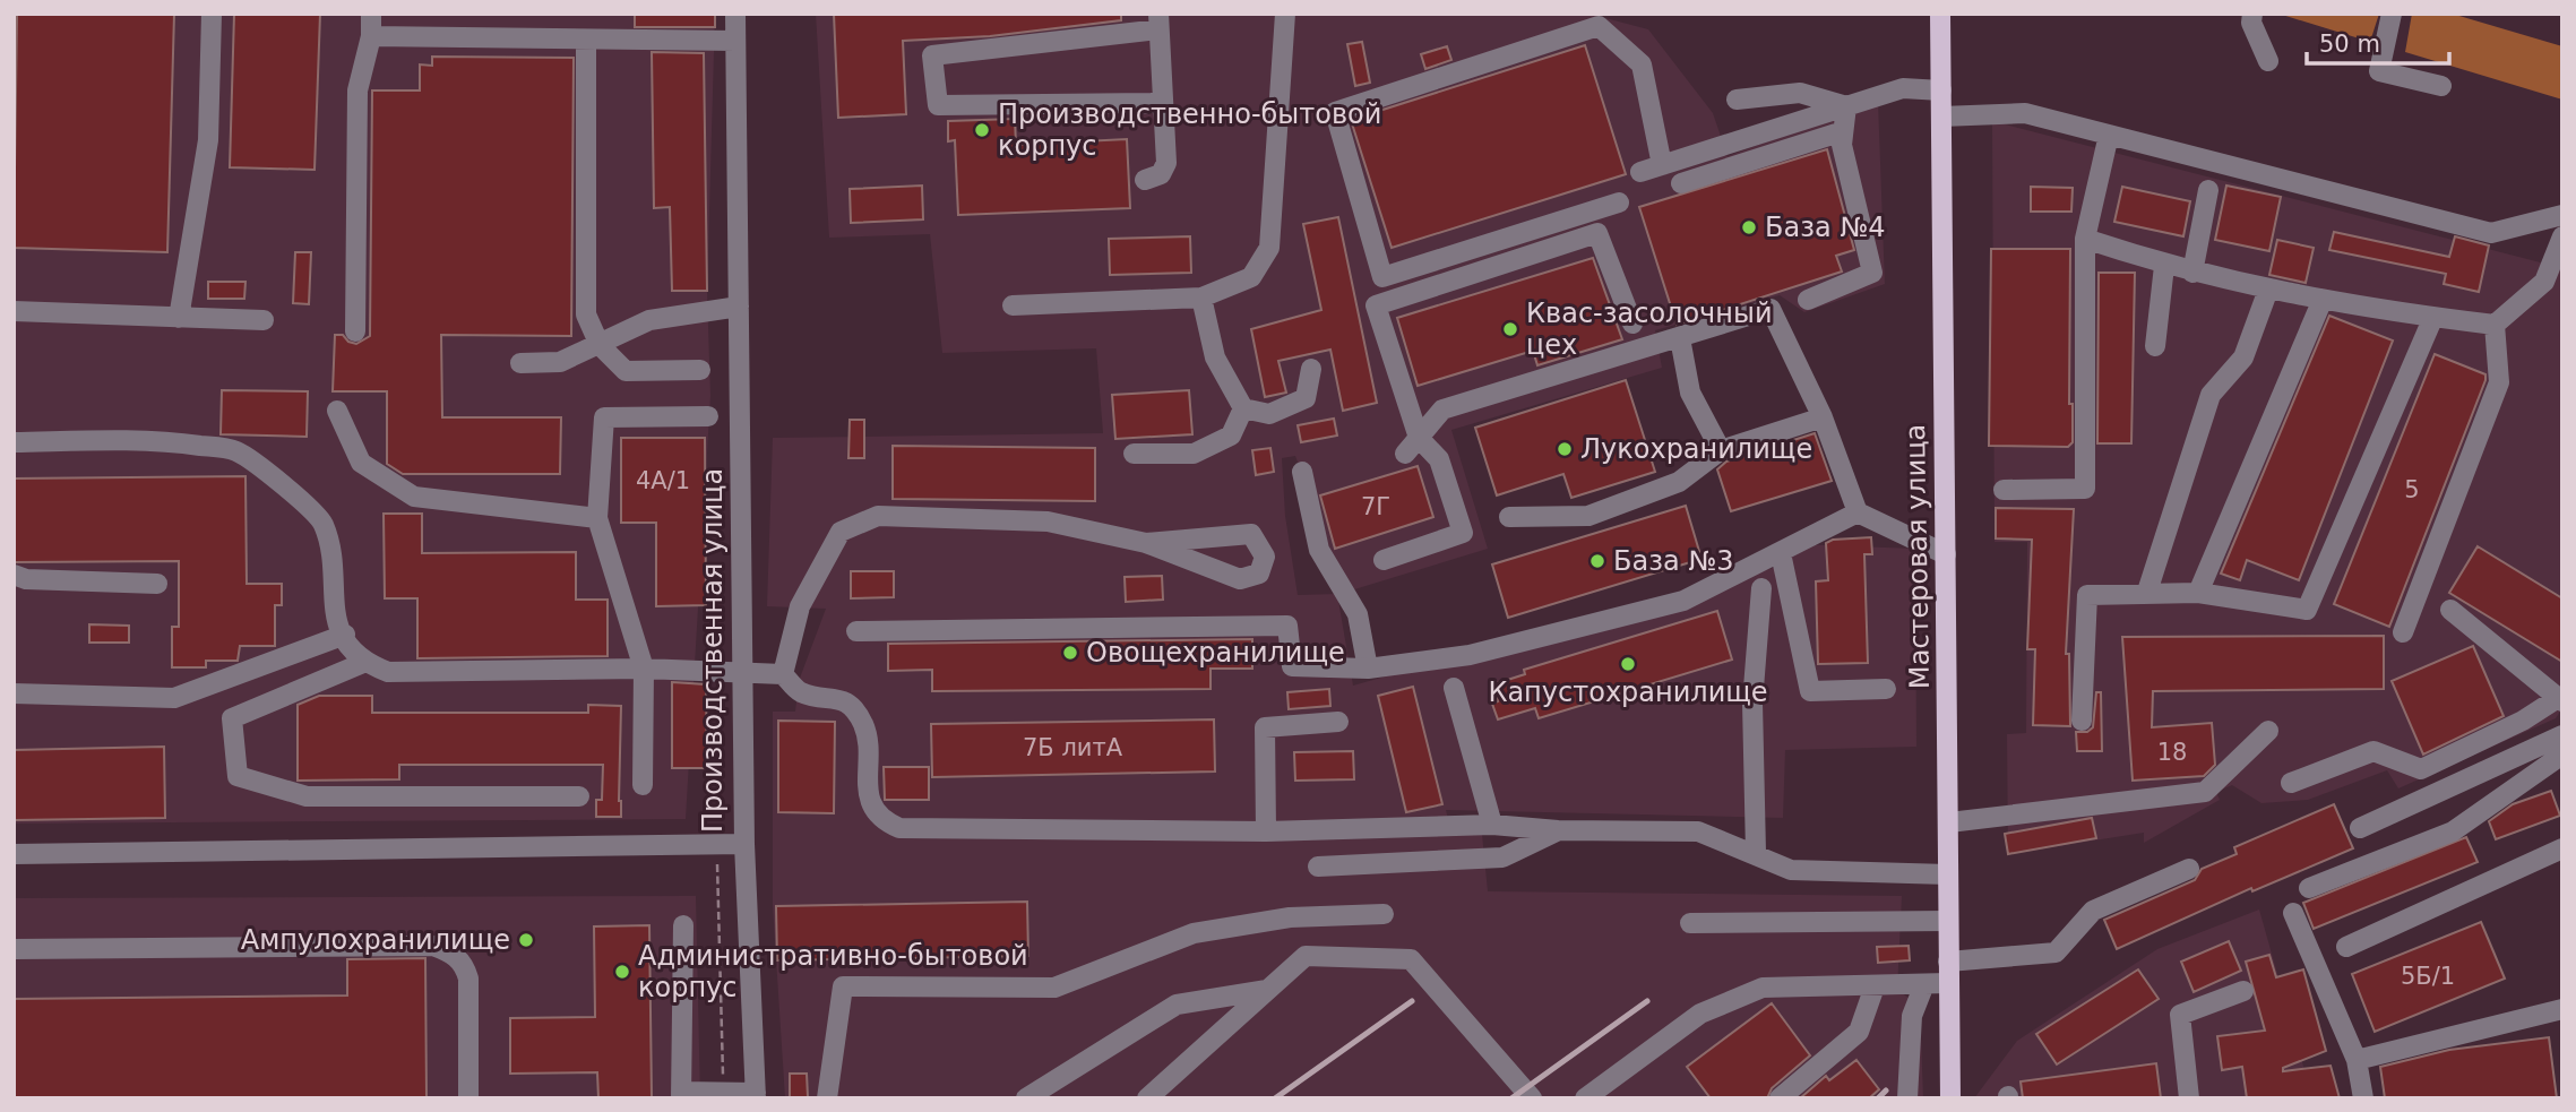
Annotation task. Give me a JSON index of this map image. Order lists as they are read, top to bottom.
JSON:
{
  "streets": {
    "main road": ["Мастеровая улица"],
    "street": ["Производственная улица"]
  },
  "places": [
    "Производственно-бытовой корпус",
    "База №4",
    "Квас-засолочный цех",
    "Лукохранилище",
    "База №3",
    "Овощехранилище",
    "Капустохранилище",
    "Ампулохранилище",
    "Административно-бытовой корпус"
  ],
  "house_numbers": [
    "4А/1",
    "5",
    "7Г",
    "7Б литА",
    "18",
    "5Б/1"
  ],
  "scale_bar": "50 m"
}
